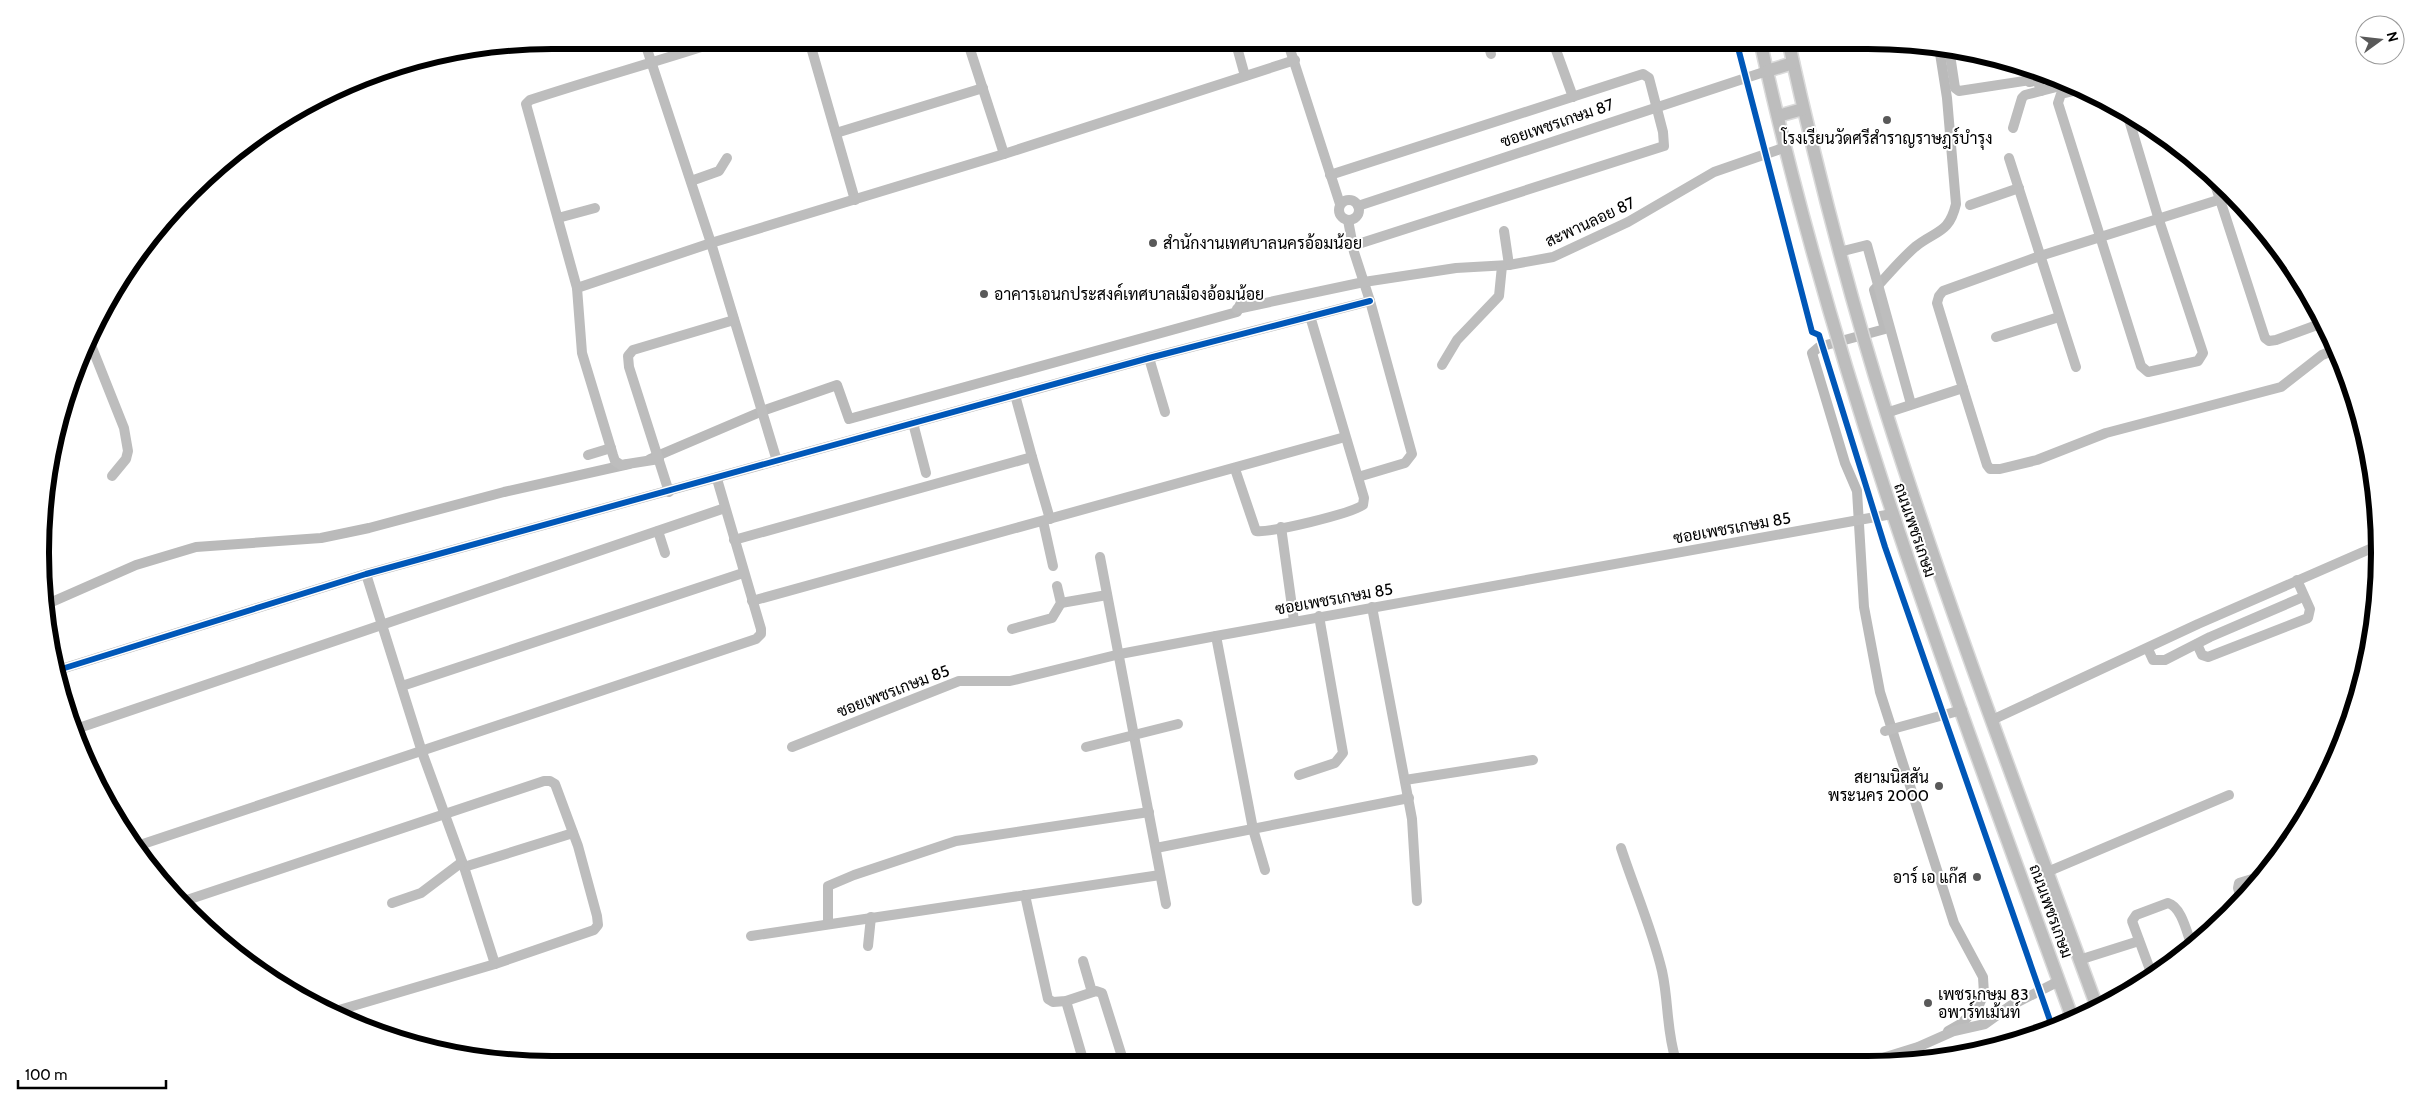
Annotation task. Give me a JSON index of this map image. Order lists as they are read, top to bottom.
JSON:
{
  "streets": {
    "main road": ["ถนนเพชรเกษม"],
    "street": ["ซอยเพชรเกษม 87", "สะพานลอย 87", "ซอยเพชรเกษม 85"]
  },
  "crossings": [
    ["ซอยเพชรเกษม 87", "ถนนเพชรเกษม"],
    ["สะพานลอย 87", "ถนนเพชรเกษม"],
    ["ซอยเพชรเกษม 85", "ถนนเพชรเกษม"]
  ],
  "places": [
    "โรงเรียนวัดศรีสําราญราษฎร์บํารุง",
    "สำนักงานเทศบาลนครอ้อมน้อย",
    "อาคารเอนกประสงค์เทศบาลเมืองอ้อมน้อย",
    "สยามนิสสัน พระนคร 2000",
    "อาร์ เอ แก๊ส",
    "เพชรเกษม 83 อพาร์ทเม้นท์"
  ],
  "scale_bar": "100 m",
  "north": "right"
}
